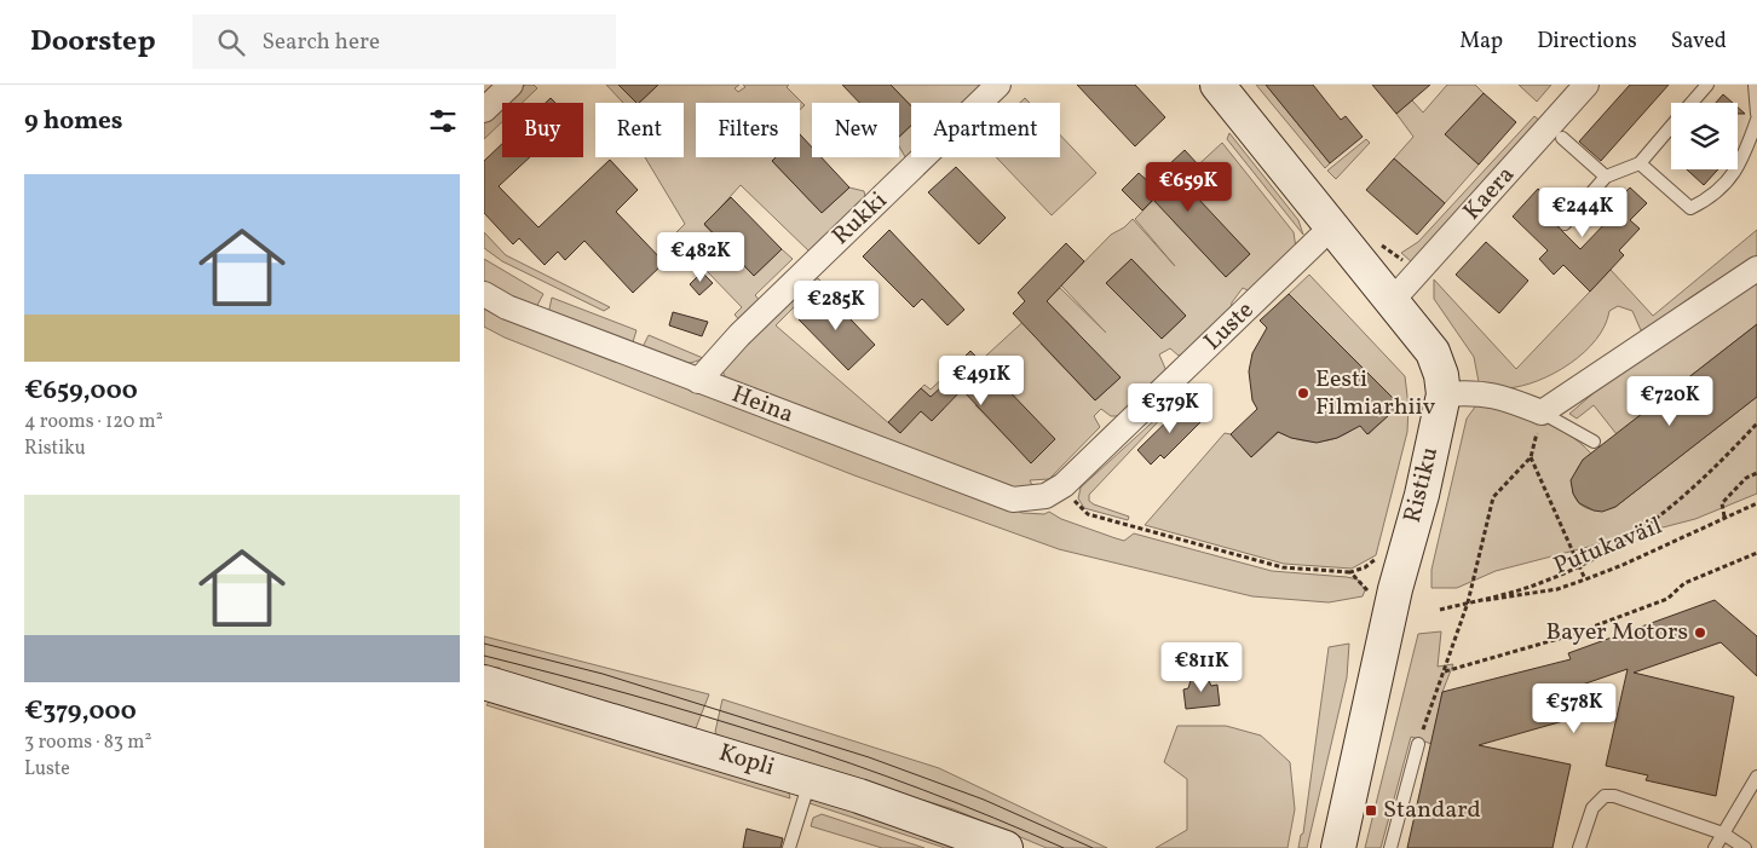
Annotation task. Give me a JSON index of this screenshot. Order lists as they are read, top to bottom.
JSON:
{
  "streets": {
    "street": [
      "Kaera",
      "Rukki",
      "Luste",
      "Heina",
      "Ristiku",
      "Kopli"
    ],
    "path": ["Putukaväil"]
  },
  "crossings": [
    ["Kaera", "Ristiku"],
    ["Rukki", "Heina"],
    ["Luste", "Heina"],
    ["Luste", "Ristiku"]
  ],
  "places": {
    "other": ["Eesti Filmiarhiiv", "Bayer Motors"],
    "transit": ["Standard"]
  },
  "page": {
    "header": "Doorstep",
    "search": "Search here",
    "nav": ["Map", "Directions", "Saved"],
    "heading": "9 homes",
    "chip": [
      "Buy",
      "Rent",
      "Filters",
      "New",
      "Apartment"
    ],
    "list": [
      {
        "name": "€659,000",
        "note": "4 rooms · 120 m² · Ristiku"
      },
      {
        "name": "€379,000",
        "note": "3 rooms · 83 m² · Luste"
      }
    ],
    "price": [
      "€659K",
      "€244K",
      "€482K",
      "€285K",
      "€491K",
      "€720K",
      "€379K",
      "€811K",
      "€578K"
    ]
  }
}
